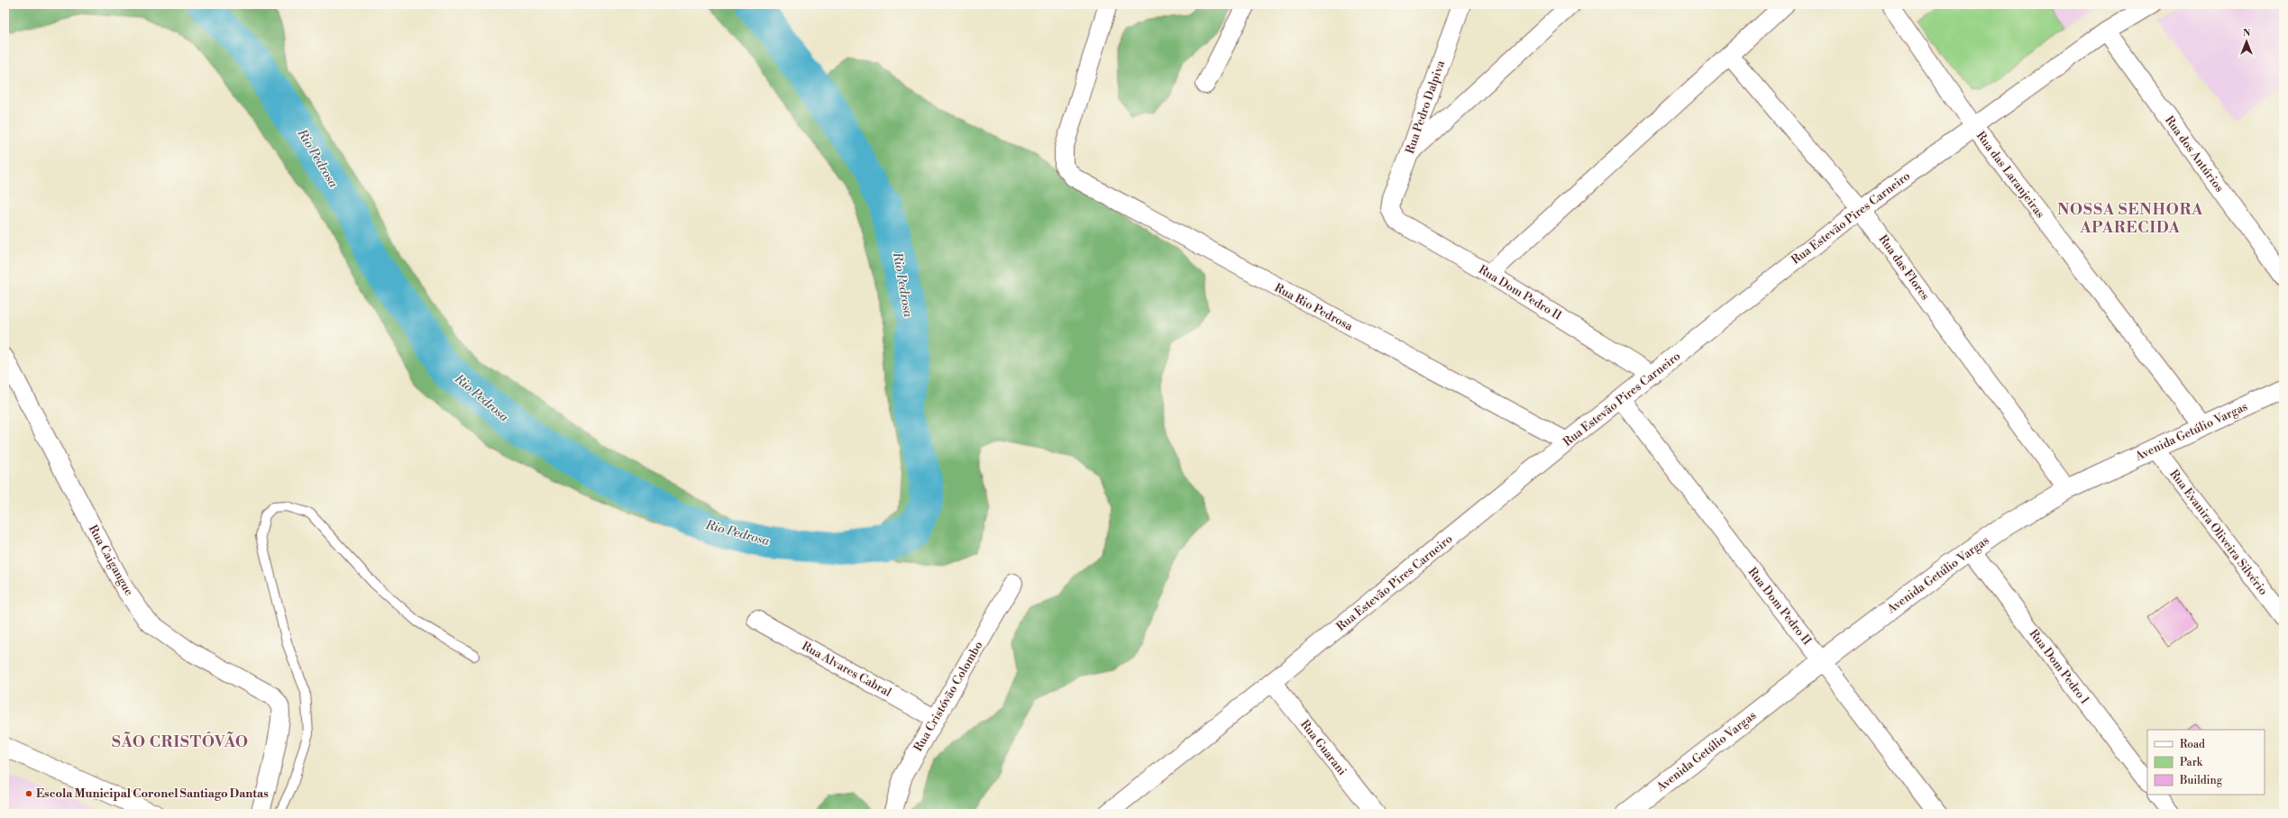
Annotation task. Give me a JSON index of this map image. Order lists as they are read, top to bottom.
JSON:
{
  "streets": {
    "street": [
      "Rua Pedro Dalpiva",
      "Rua dos Antúrios",
      "Rua das Laranjeiras",
      "Rua Estevão Pires Carneiro",
      "Rua das Flores",
      "Rua Dom Pedro II",
      "Rua Rio Pedrosa",
      "Avenida Getúlio Vargas",
      "Rua Evanira Oliveira Silvério",
      "Rua Caigangue",
      "Rua Dom Pedro I",
      "Rua Alvares Cabral",
      "Rua Cristóvão Colombo",
      "Rua Guarani"
    ]
  },
  "crossings": [
    ["Rua Pedro Dalpiva", "Rua Dom Pedro II"],
    ["Rua dos Antúrios", "Rua Estevão Pires Carneiro"],
    ["Rua das Laranjeiras", "Rua Estevão Pires Carneiro"],
    ["Rua das Laranjeiras", "Avenida Getúlio Vargas"],
    ["Rua Estevão Pires Carneiro", "Rua das Flores"],
    ["Rua Estevão Pires Carneiro", "Rua Dom Pedro II"],
    ["Rua Estevão Pires Carneiro", "Rua Rio Pedrosa"],
    ["Rua Estevão Pires Carneiro", "Rua Guarani"],
    ["Rua das Flores", "Avenida Getúlio Vargas"],
    ["Rua Dom Pedro II", "Avenida Getúlio Vargas"],
    ["Avenida Getúlio Vargas", "Rua Evanira Oliveira Silvério"],
    ["Avenida Getúlio Vargas", "Rua Dom Pedro I"],
    ["Rua Alvares Cabral", "Rua Cristóvão Colombo"]
  ],
  "districts": ["NOSSA SENHORA APARECIDA", "SÃO CRISTÓVÃO"],
  "water": ["Rio Pedrosa"],
  "places": ["Escola Municipal Coronel Santiago Dantas"],
  "legend": ["Road", "Park", "Building"],
  "north": "top"
}
